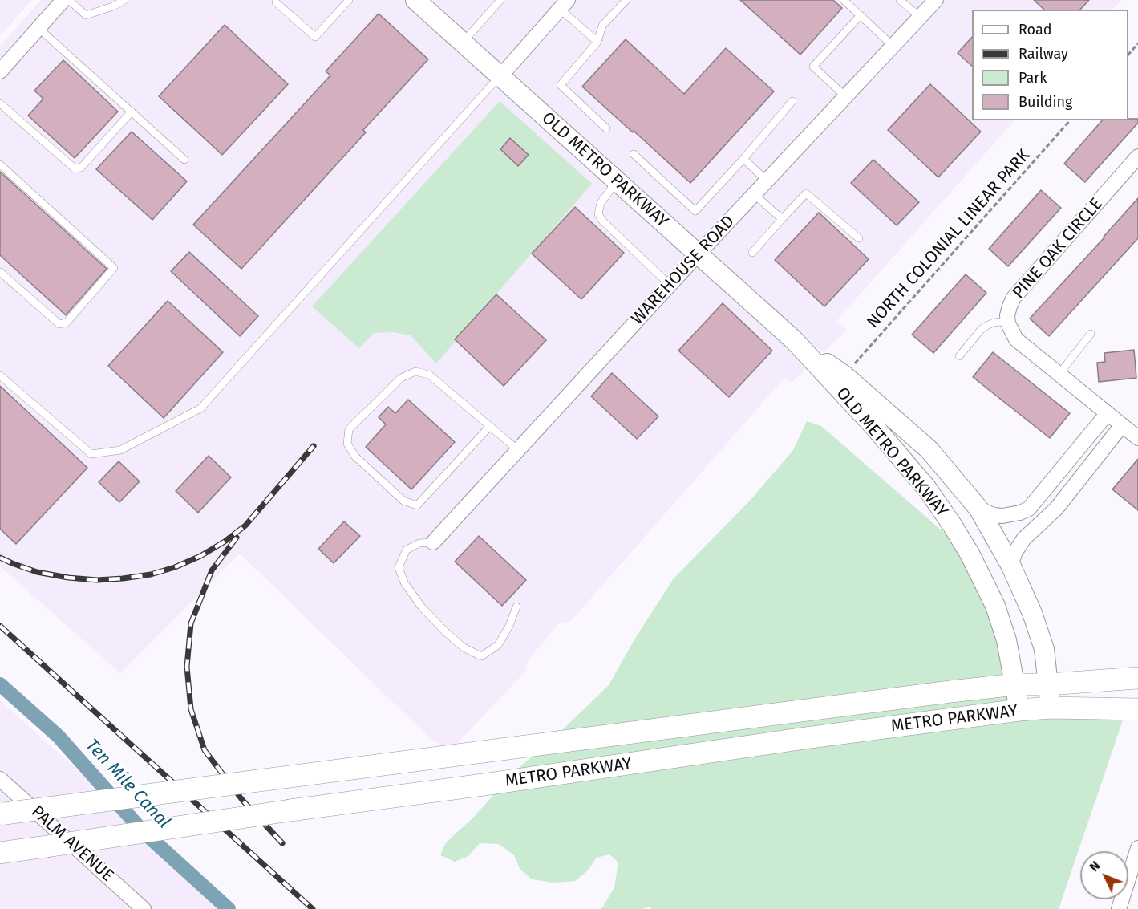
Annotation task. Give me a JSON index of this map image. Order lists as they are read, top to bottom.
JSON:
{
  "streets": {
    "main road": ["METRO PARKWAY"],
    "street": [
      "OLD METRO PARKWAY",
      "PINE OAK CIRCLE",
      "WAREHOUSE ROAD",
      "PALM AVENUE"
    ],
    "path": ["NORTH COLONIAL LINEAR PARK"]
  },
  "crossings": [
    ["OLD METRO PARKWAY", "NORTH COLONIAL LINEAR PARK"],
    ["OLD METRO PARKWAY", "WAREHOUSE ROAD"],
    ["OLD METRO PARKWAY", "METRO PARKWAY"]
  ],
  "water": ["Ten Mile Canal"],
  "legend": [
    "Road",
    "Railway",
    "Park",
    "Building"
  ],
  "north": "top left"
}
